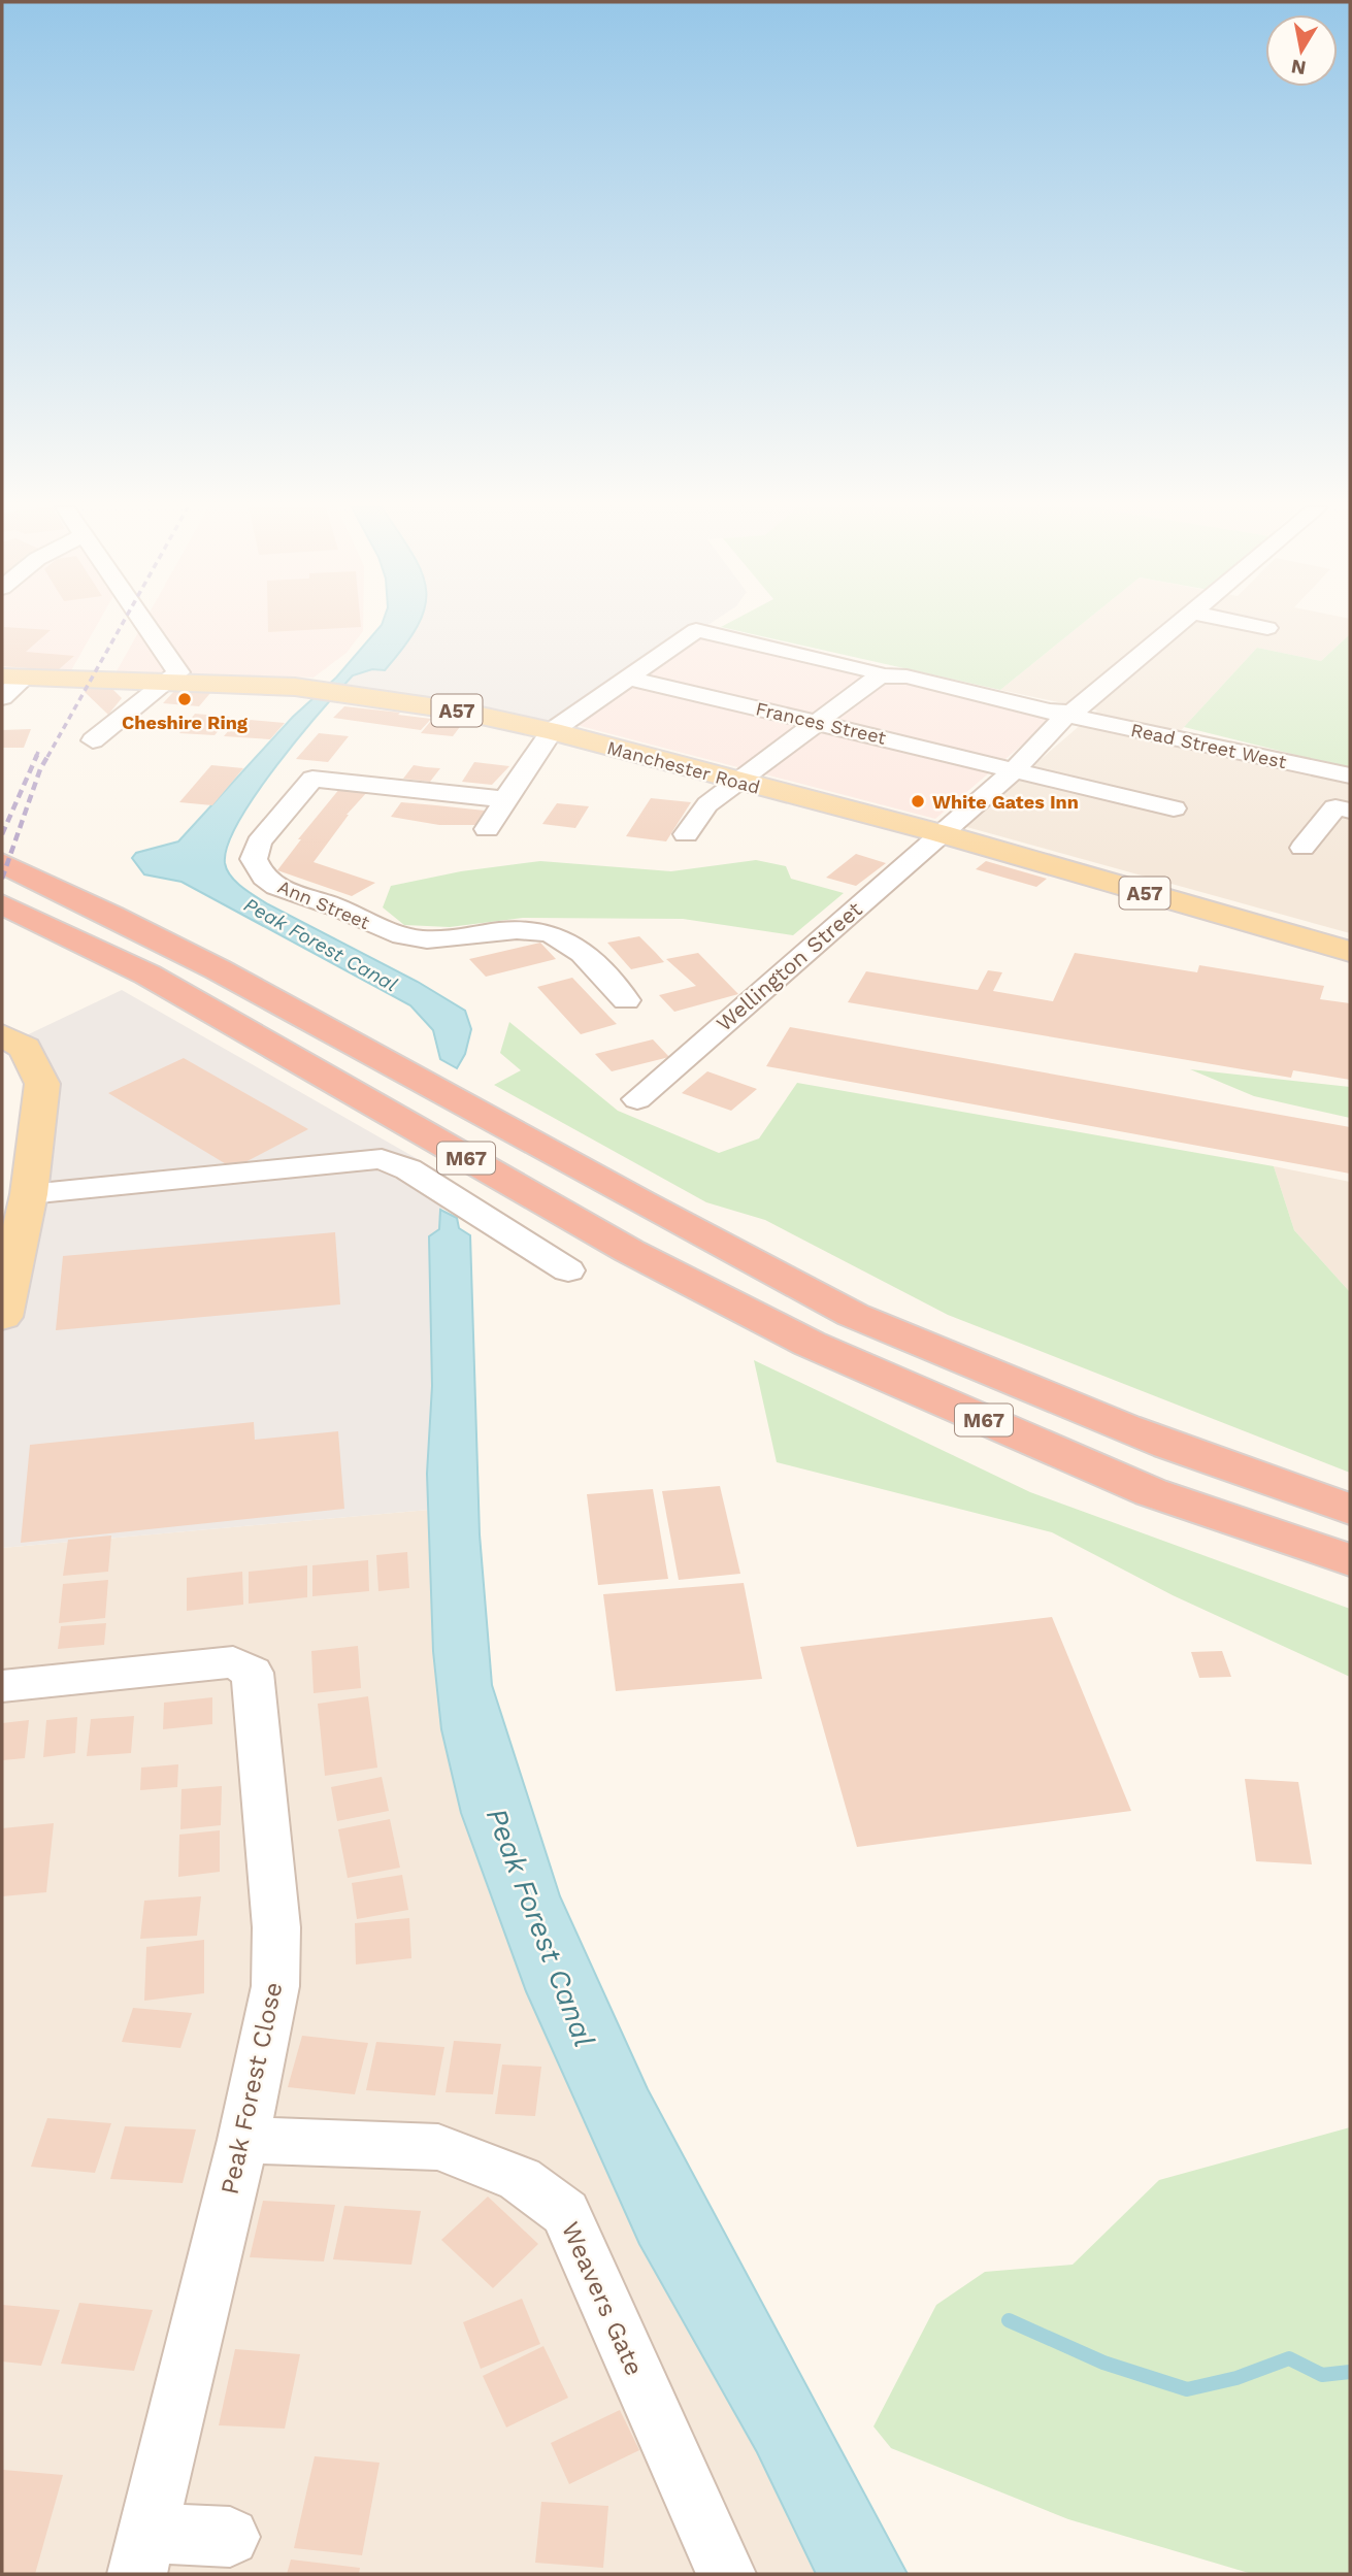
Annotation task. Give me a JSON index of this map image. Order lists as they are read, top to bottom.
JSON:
{
  "streets": {
    "highway": ["M67"],
    "main road": ["A57", "Manchester Road"],
    "street": [
      "Frances Street",
      "Read Street West",
      "Ann Street",
      "Wellington Street",
      "Peak Forest Close",
      "Weavers Gate"
    ]
  },
  "crossings": [
    ["Frances Street", "Read Street West"],
    ["Frances Street", "Wellington Street"],
    ["Read Street West", "Wellington Street"],
    ["Manchester Road", "Wellington Street"],
    ["Peak Forest Close", "Weavers Gate"]
  ],
  "water": ["Peak Forest Canal"],
  "places": ["Cheshire Ring", "White Gates Inn"],
  "north": "bottom"
}
